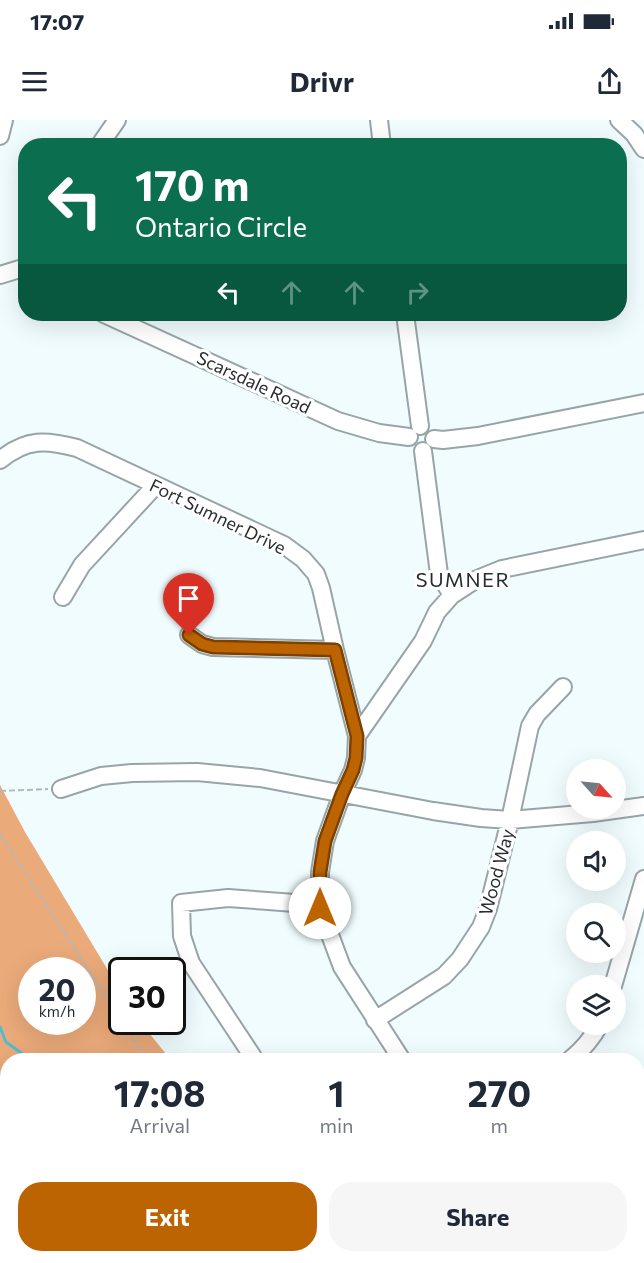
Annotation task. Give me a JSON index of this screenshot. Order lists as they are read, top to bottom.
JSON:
{
  "streets": {
    "street": ["Scarsdale Road", "Fort Sumner Drive", "Wood Way"]
  },
  "crossings": [
    ["Fort Sumner Drive", "Wood Way"]
  ],
  "districts": ["SUMNER"],
  "north": "bottom right",
  "page": {
    "status": "17:07",
    "header": "Drivr",
    "turn": ["170 m", "Ontario Circle"],
    "speed": "20 km/h",
    "limit": "30",
    "eta": [
      "17:08",
      "Arrival",
      "1",
      "min",
      "270",
      "m"
    ],
    "buttons": ["Exit", "Share"]
  }
}
